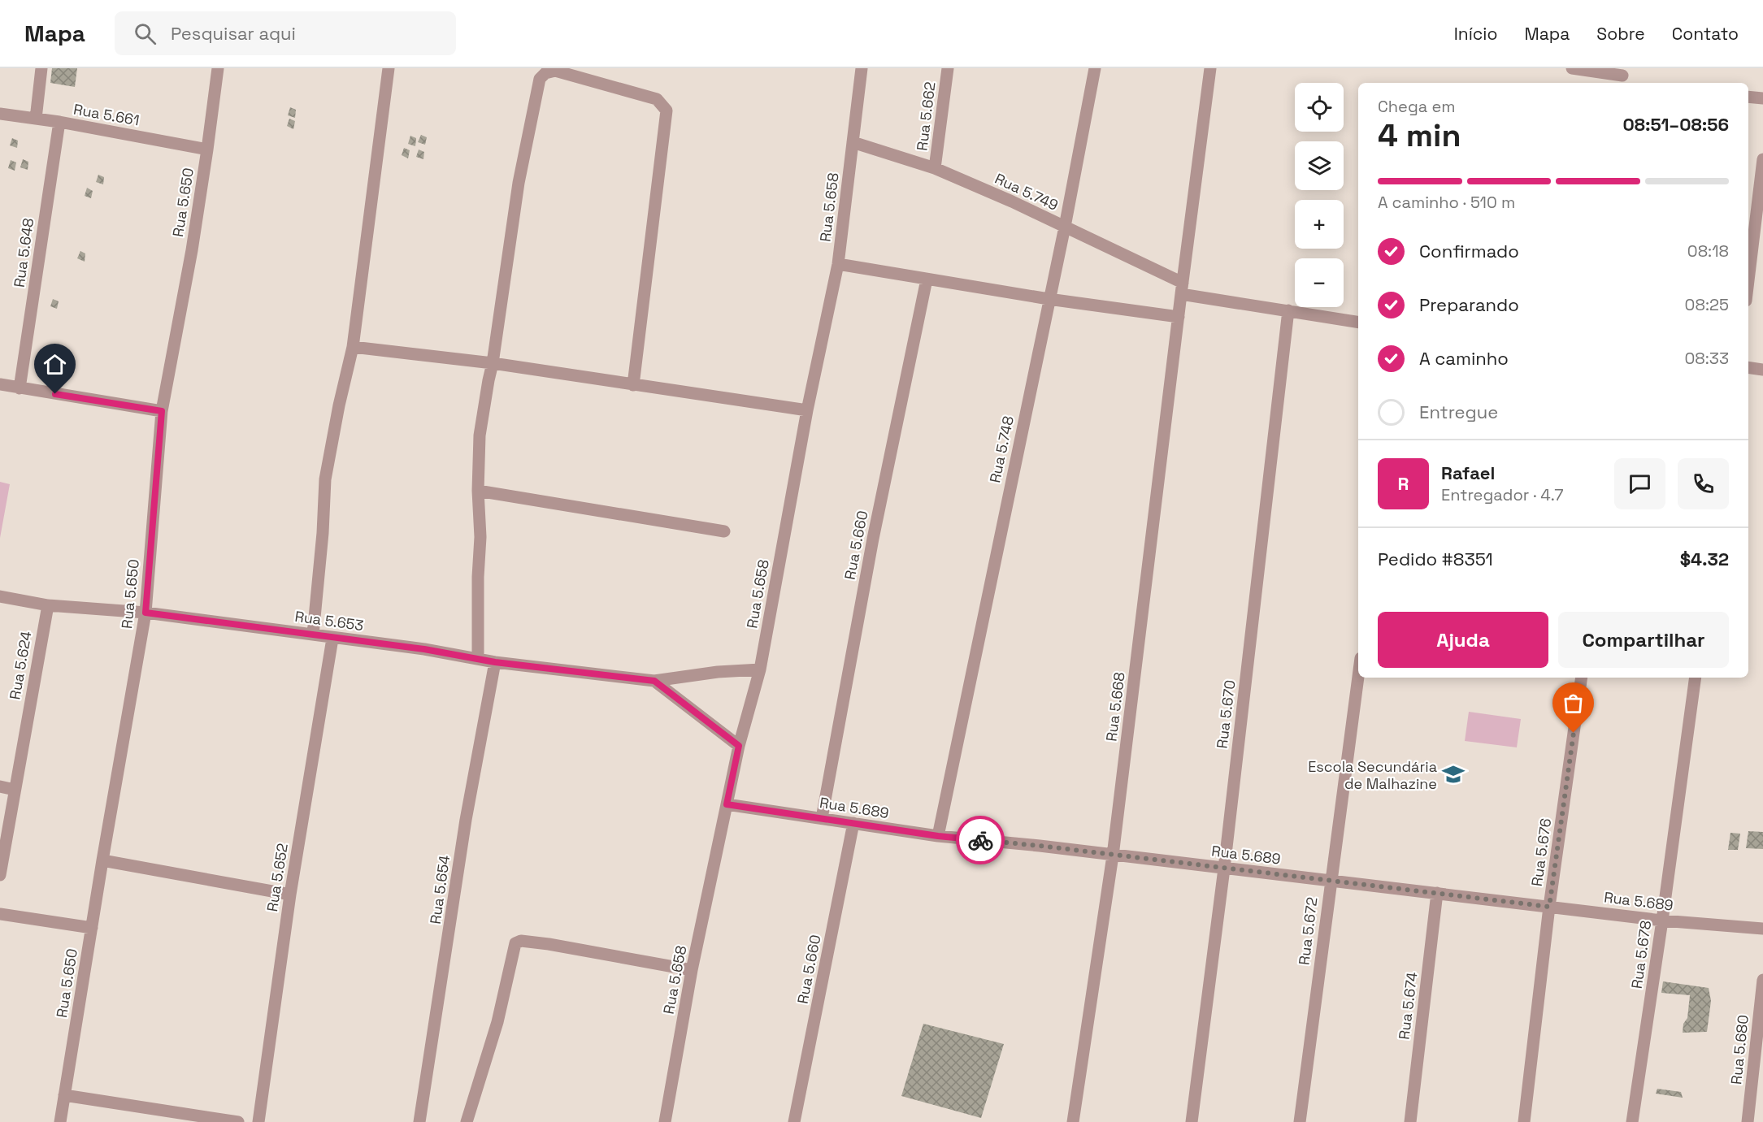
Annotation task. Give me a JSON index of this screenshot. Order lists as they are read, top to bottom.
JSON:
{
  "streets": {
    "street": [
      "Rua 5.661",
      "Rua 5.662",
      "Rua 5.749",
      "Rua 5.650",
      "Rua 5.658",
      "Rua 5.648",
      "Rua 5.748",
      "Rua 5.660",
      "Rua 5.653",
      "Rua 5.624",
      "Rua 5.668",
      "Rua 5.670",
      "Rua 5.689",
      "Rua 5.676",
      "Rua 5.652",
      "Rua 5.654",
      "Rua 5.672",
      "Rua 5.678",
      "Rua 5.674",
      "Rua 5.680"
    ]
  },
  "crossings": [
    ["Rua 5.661", "Rua 5.650"],
    ["Rua 5.661", "Rua 5.648"],
    ["Rua 5.662", "Rua 5.749"],
    ["Rua 5.749", "Rua 5.658"],
    ["Rua 5.749", "Rua 5.748"],
    ["Rua 5.749", "Rua 5.668"],
    ["Rua 5.749", "Rua 5.670"],
    ["Rua 5.650", "Rua 5.653"],
    ["Rua 5.658", "Rua 5.653"],
    ["Rua 5.658", "Rua 5.689"],
    ["Rua 5.748", "Rua 5.689"],
    ["Rua 5.660", "Rua 5.689"],
    ["Rua 5.653", "Rua 5.624"],
    ["Rua 5.653", "Rua 5.652"],
    ["Rua 5.653", "Rua 5.654"],
    ["Rua 5.668", "Rua 5.689"],
    ["Rua 5.670", "Rua 5.689"],
    ["Rua 5.689", "Rua 5.676"],
    ["Rua 5.689", "Rua 5.672"],
    ["Rua 5.689", "Rua 5.678"],
    ["Rua 5.689", "Rua 5.674"]
  ],
  "places": {
    "school or university": ["Escola Secundária de Malhazine"]
  },
  "page": {
    "header": "Mapa",
    "search": "Pesquisar aqui",
    "nav": [
      "Início",
      "Mapa",
      "Sobre",
      "Contato"
    ],
    "map_buttons": ["+", "−"],
    "heading": ["4 min", "Chega em", "08:51–08:56"],
    "panel": [
      "Rafael",
      "Entregador · 4.7",
      "Pedido #8351",
      "$4.32"
    ],
    "bar": "A caminho · 510 m",
    "list": [
      ["Confirmado", "08:18"],
      ["Preparando", "08:25"],
      ["A caminho", "08:33"],
      "Entregue"
    ],
    "round": "R",
    "buttons": ["Ajuda", "Compartilhar"]
  }
}
